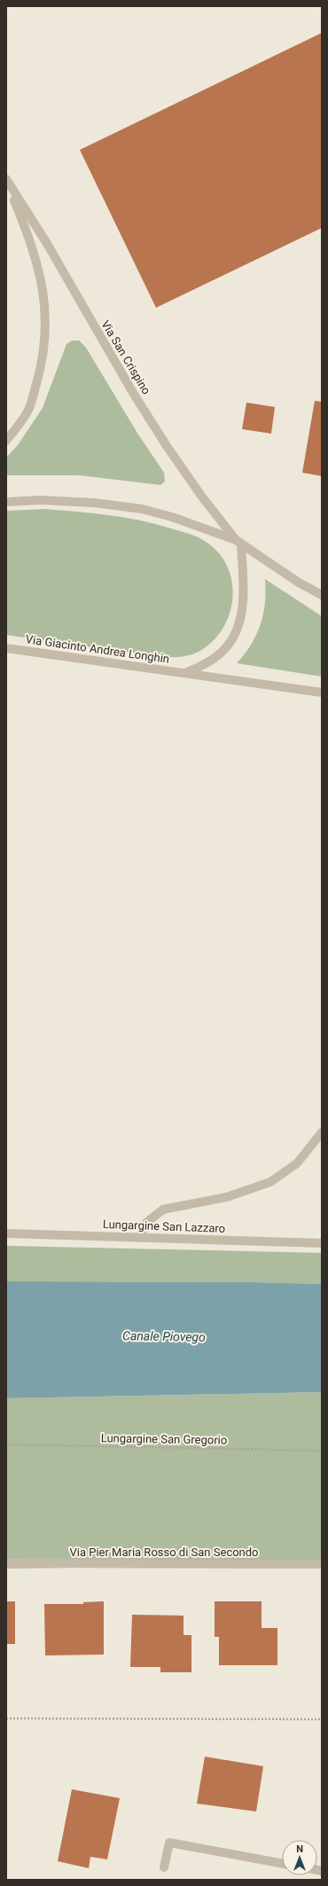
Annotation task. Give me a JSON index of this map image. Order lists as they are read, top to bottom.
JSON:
{
  "streets": {
    "street": [
      "Via San Crispino",
      "Via Giacinto Andrea Longhin",
      "Lungargine San Lazzaro",
      "Via Pier Maria Rosso di San Secondo"
    ],
    "path": ["Lungargine San Gregorio"]
  },
  "water": ["Canale Piovego"],
  "north": "top"
}
